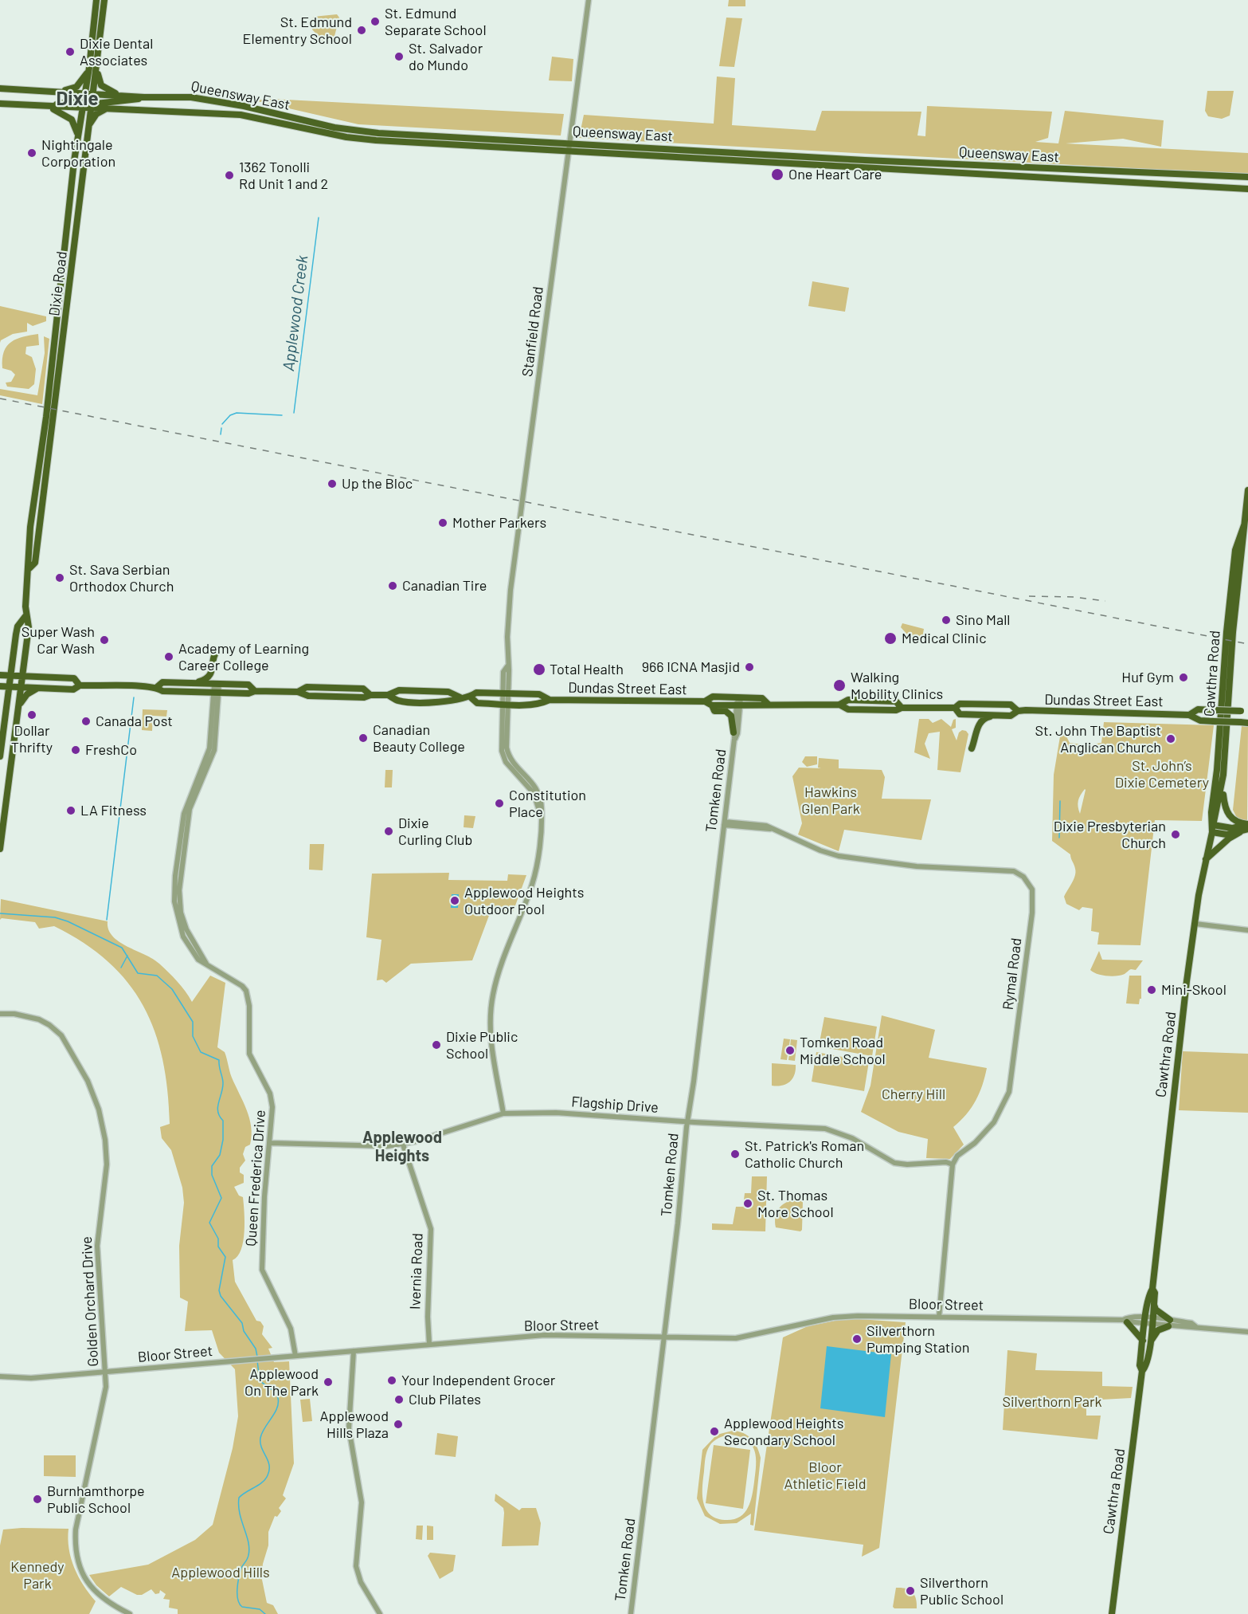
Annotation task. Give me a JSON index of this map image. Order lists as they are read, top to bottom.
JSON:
{
  "streets": {
    "main road": [
      "Queensway East",
      "Dixie Road",
      "Cawthra Road",
      "Dundas Street East"
    ],
    "street": [
      "Stanfield Road",
      "Tomken Road",
      "Rymal Road",
      "Flagship Drive",
      "Queen Frederica Drive",
      "Ivernia Road",
      "Golden Orchard Drive",
      "Bloor Street"
    ]
  },
  "crossings": [
    ["Queensway East", "Dixie Road"],
    ["Queensway East", "Stanfield Road"],
    ["Dixie Road", "Dundas Street East"],
    ["Stanfield Road", "Dundas Street East"],
    ["Stanfield Road", "Flagship Drive"],
    ["Cawthra Road", "Bloor Street"],
    ["Dundas Street East", "Tomken Road"],
    ["Dundas Street East", "Queen Frederica Drive"],
    ["Tomken Road", "Rymal Road"],
    ["Tomken Road", "Flagship Drive"],
    ["Tomken Road", "Bloor Street"],
    ["Rymal Road", "Flagship Drive"],
    ["Flagship Drive", "Queen Frederica Drive"],
    ["Flagship Drive", "Ivernia Road"],
    ["Queen Frederica Drive", "Bloor Street"],
    ["Ivernia Road", "Bloor Street"],
    ["Golden Orchard Drive", "Bloor Street"]
  ],
  "districts": ["Dixie", "Applewood Heights"],
  "water": ["Applewood Creek"],
  "parks": [
    "St. John’s Dixie Cemetery",
    "Hawkins Glen Park",
    "Cherry Hill",
    "Silverthorn Park",
    "Bloor Athletic Field",
    "Kennedy Park",
    "Applewood Hills"
  ],
  "places": [
    "St. Edmund Separate School",
    "St. Edmund Elementry School",
    "Dixie Dental Associates",
    "St. Salvador do Mundo",
    "Nightingale Corporation",
    "One Heart Care",
    "1362 Tonolli Rd Unit 1 and 2",
    "Up the Bloc",
    "Mother Parkers",
    "St. Sava Serbian Orthodox Church",
    "Canadian Tire",
    "Sino Mall",
    "Medical Clinic",
    "Super Wash Car Wash",
    "Academy of Learning Career College",
    "966 ICNA Masjid",
    "Total Health",
    "Huf Gym",
    "Walking Mobility Clinics",
    "Dollar Thrifty",
    "Canada Post",
    "Canadian Beauty College",
    "St. John The Baptist Anglican Church",
    "FreshCo",
    "Constitution Place",
    "LA Fitness",
    "Dixie Curling Club",
    "Dixie Presbyterian Church",
    "Applewood Heights Outdoor Pool",
    "Mini-Skool",
    "Dixie Public School",
    "Tomken Road Middle School",
    "St. Patrick's Roman Catholic Church",
    "St. Thomas More School",
    "Silverthorn Pumping Station",
    "Your Independent Grocer",
    "Applewood On The Park",
    "Club Pilates",
    "Applewood Hills Plaza",
    "Applewood Heights Secondary School",
    "Burnhamthorpe Public School",
    "Silverthorn Public School"
  ]
}
